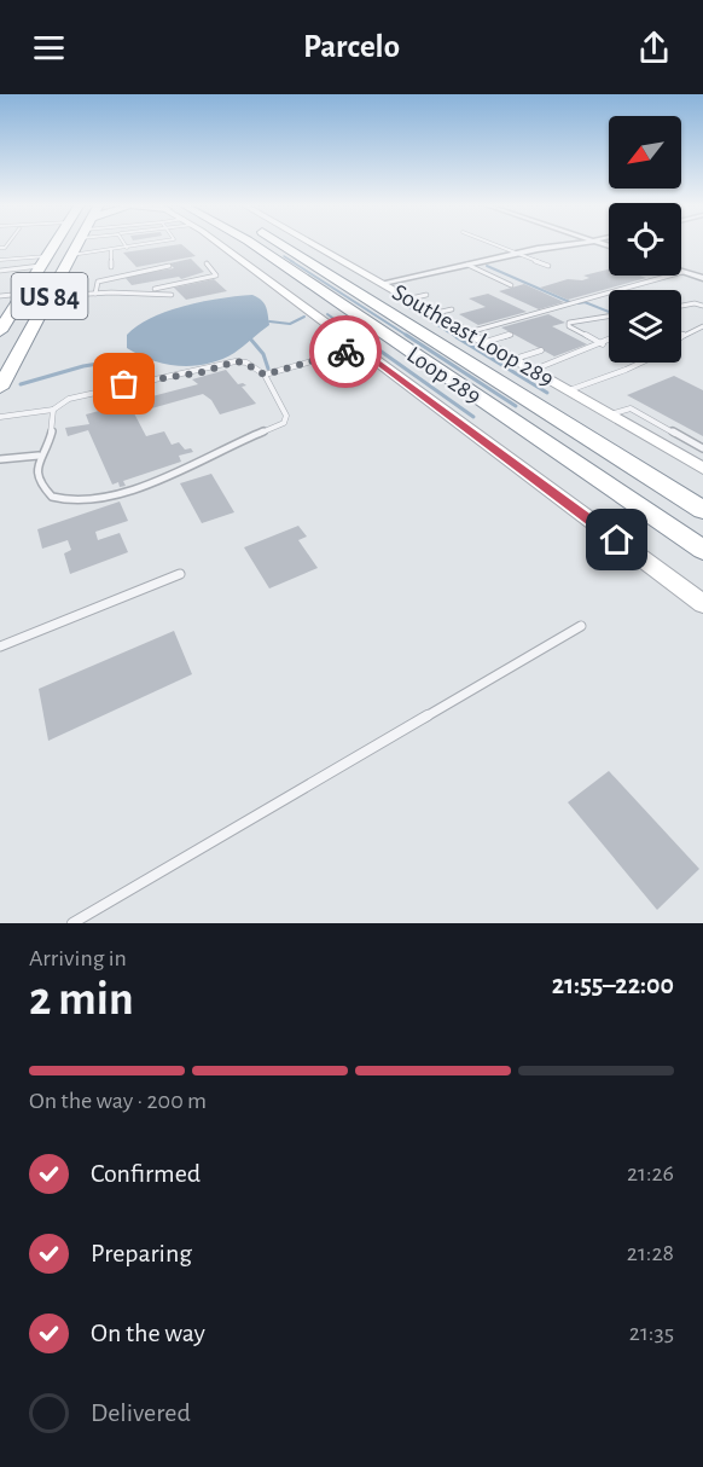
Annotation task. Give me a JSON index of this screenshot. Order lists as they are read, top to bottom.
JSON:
{
  "streets": {
    "highway": ["US 84", "Loop 289"],
    "main road": ["Southeast Loop 289"]
  },
  "north": "bottom left",
  "page": {
    "header": "Parcelo",
    "heading": ["2 min", "Arriving in", "21:55–22:00"],
    "bar": "On the way · 200 m",
    "list": [
      ["Confirmed", "21:26"],
      ["Preparing", "21:28"],
      ["On the way", "21:35"],
      "Delivered"
    ]
  }
}
